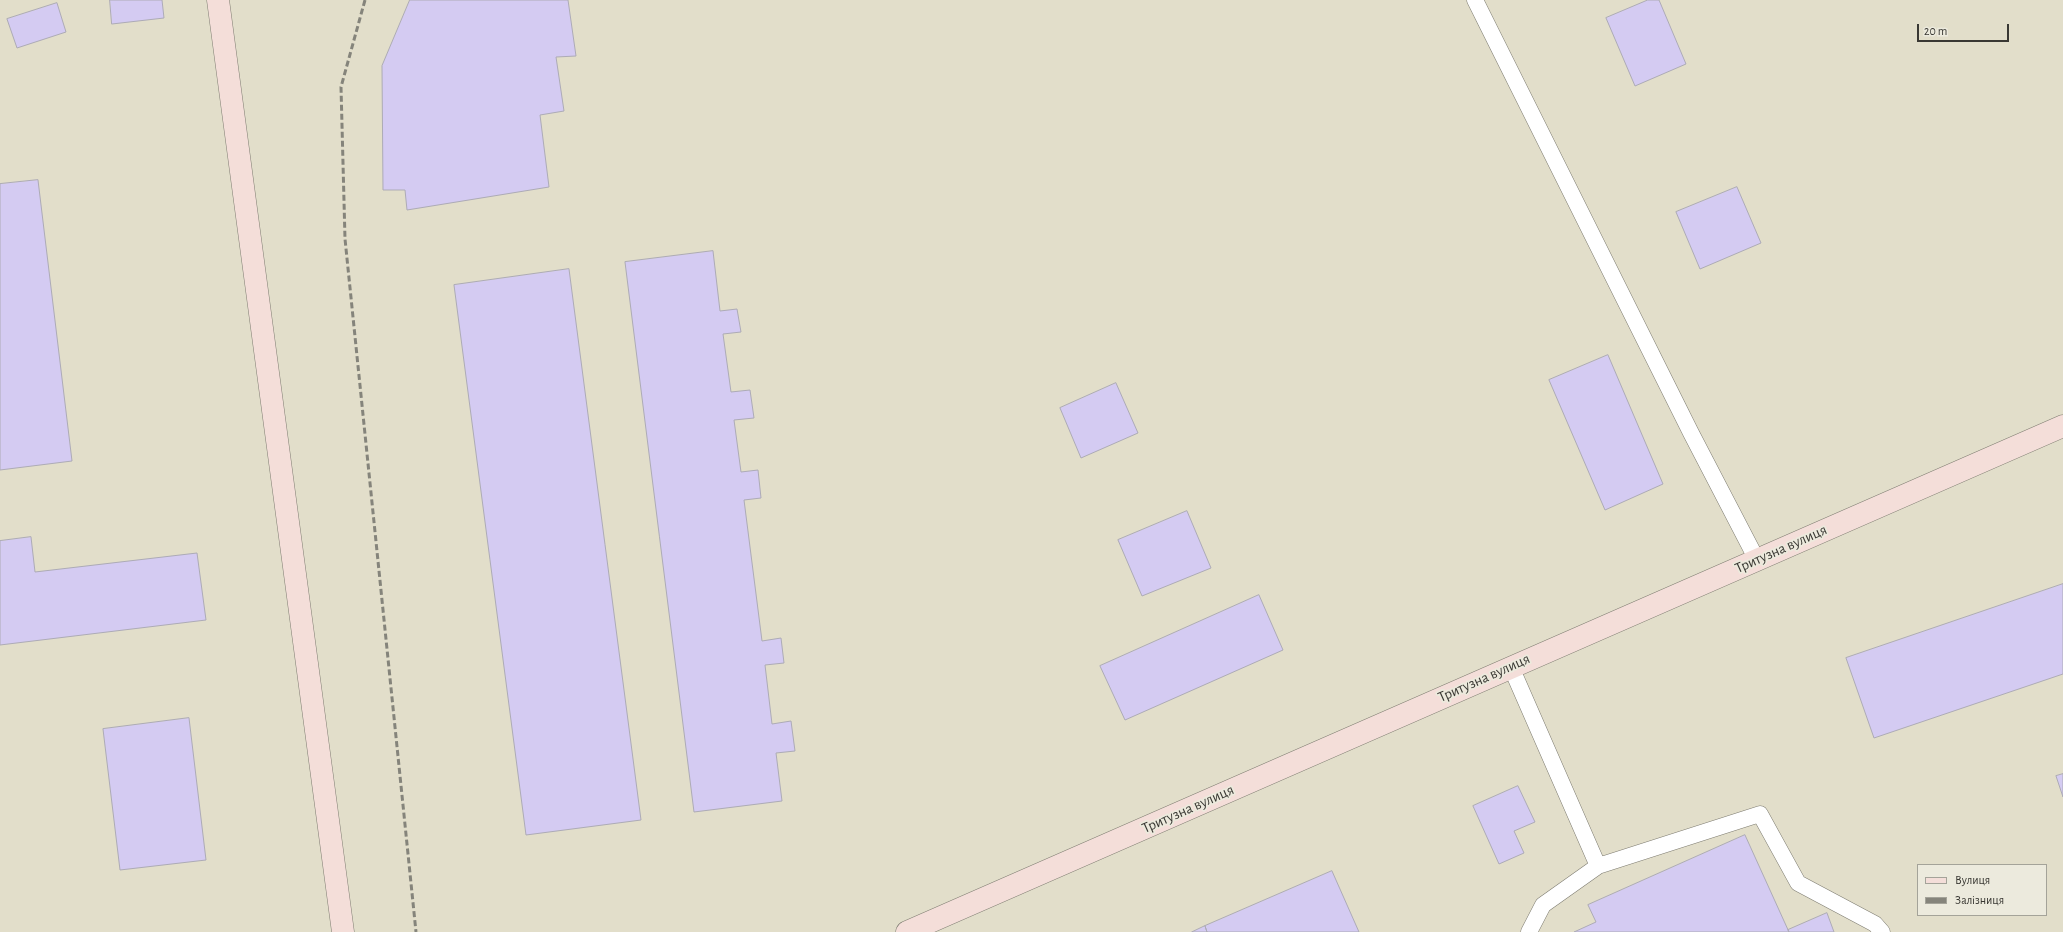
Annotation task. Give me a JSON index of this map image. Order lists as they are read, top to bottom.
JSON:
{
  "streets": {
    "main road": ["Тритузна вулиця"]
  },
  "legend": ["Вулиця", "Залізниця"],
  "scale_bar": "20 m"
}
